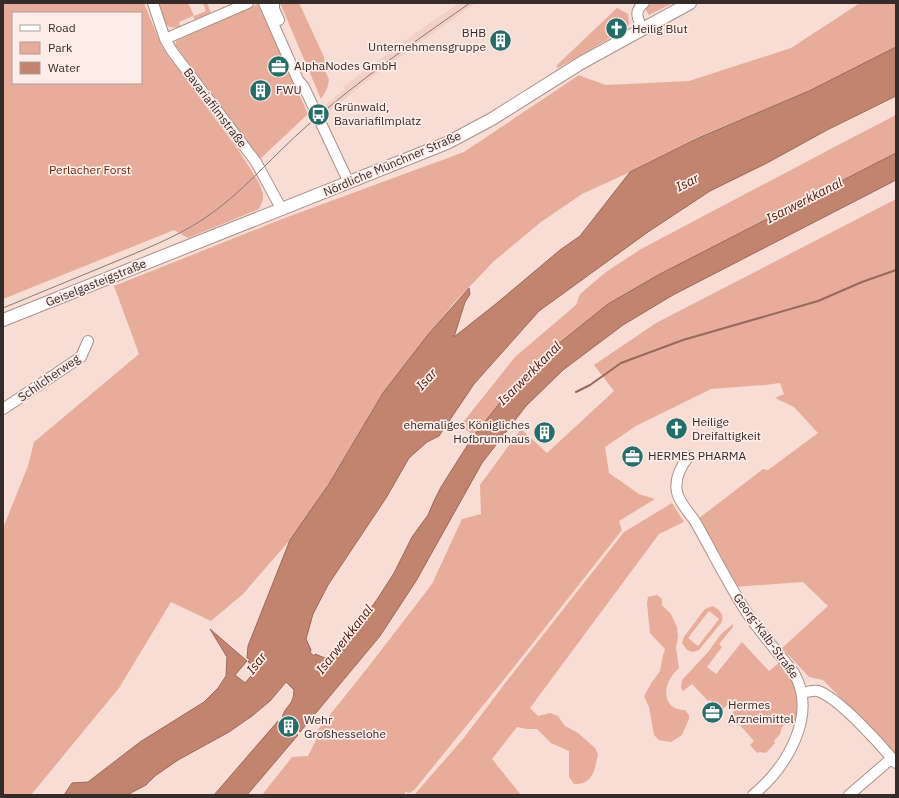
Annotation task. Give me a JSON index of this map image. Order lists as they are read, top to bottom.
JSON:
{
  "streets": {
    "main road": ["Nördliche Münchner Straße", "Geiselgasteigstraße"],
    "street": ["Bavariafilmstraße", "Schilcherweg", "Georg-Kalb-Straße"]
  },
  "crossings": [
    ["Bavariafilmstraße", "Nördliche Münchner Straße"],
    ["Nördliche Münchner Straße", "Geiselgasteigstraße"]
  ],
  "water": ["Isar", "Isarwerkkanal"],
  "parks": ["Perlacher Forst"],
  "places": {
    "church": ["Heilig Blut", "Heilige Dreifaltigkeit"],
    "building": [
      "BHB Unternehmensgruppe",
      "FWU",
      "ehemaliges Königliches Hofbrunnhaus",
      "Wehr Großhesselohe"
    ],
    "office": ["AlphaNodes GmbH", "HERMES PHARMA", "Hermes Arzneimittel"],
    "bus stop": ["Grünwald, Bavariafilmplatz"]
  },
  "legend": ["Road", "Park", "Water"]
}
